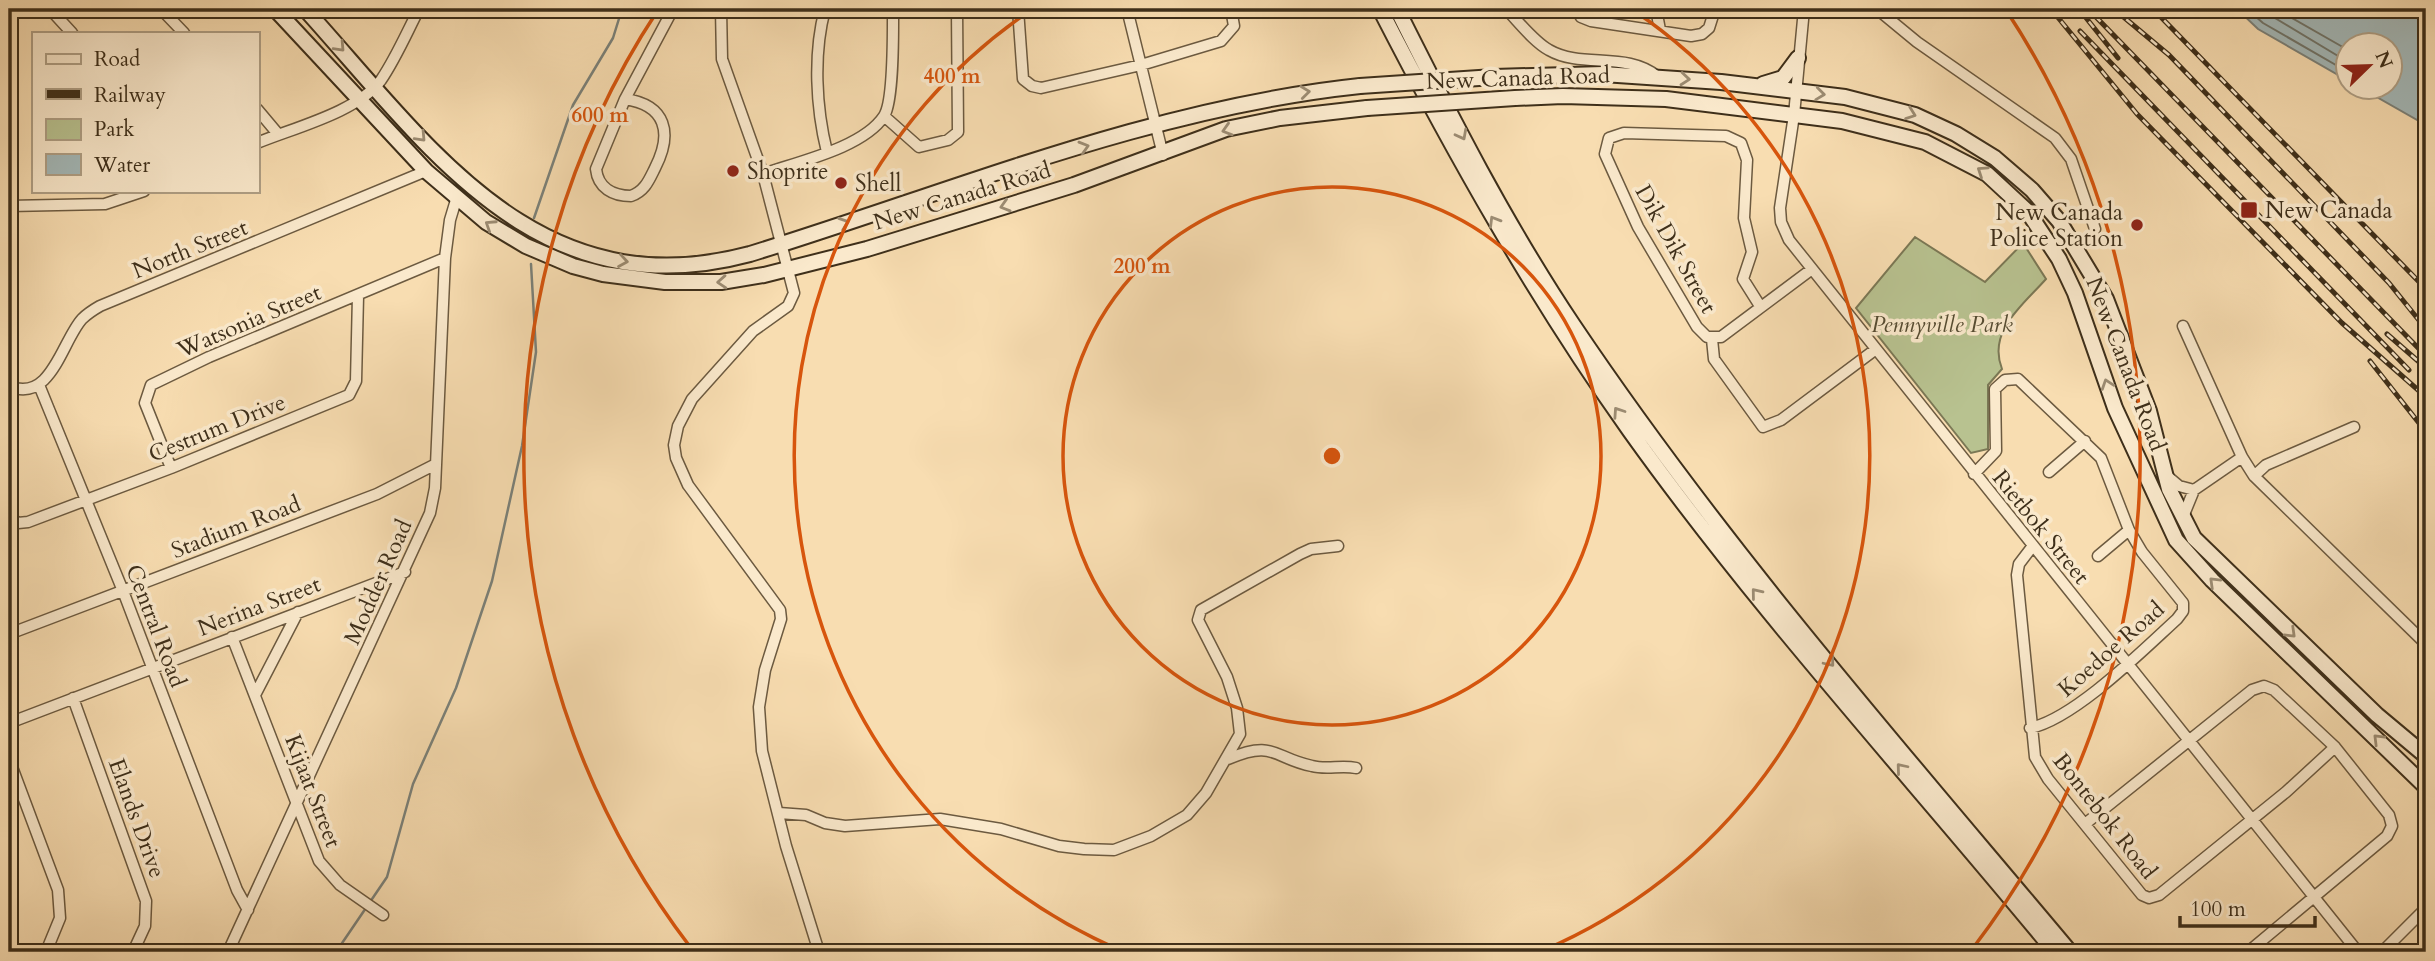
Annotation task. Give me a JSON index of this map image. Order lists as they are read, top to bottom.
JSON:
{
  "streets": {
    "main road": ["New Canada Road"],
    "street": [
      "North Street",
      "Dik Dik Street",
      "Watsonia Street",
      "Cestrum Drive",
      "Stadium Road",
      "Rietbok Street",
      "Modder Road",
      "Nerina Street",
      "Central Road",
      "Koedoe Road",
      "Kijaat Street",
      "Bontebok Road",
      "Elands Drive"
    ]
  },
  "crossings": [
    ["New Canada Road", "North Street"],
    ["New Canada Road", "Rietbok Street"],
    ["New Canada Road", "Modder Road"],
    ["North Street", "Central Road"],
    ["Watsonia Street", "Cestrum Drive"],
    ["Watsonia Street", "Modder Road"],
    ["Cestrum Drive", "Central Road"],
    ["Stadium Road", "Modder Road"],
    ["Stadium Road", "Central Road"],
    ["Rietbok Street", "Koedoe Road"],
    ["Rietbok Street", "Bontebok Road"],
    ["Modder Road", "Nerina Street"],
    ["Modder Road", "Central Road"],
    ["Modder Road", "Kijaat Street"],
    ["Nerina Street", "Central Road"],
    ["Nerina Street", "Kijaat Street"],
    ["Nerina Street", "Elands Drive"],
    ["Koedoe Road", "Bontebok Road"]
  ],
  "parks": ["Pennyville Park"],
  "places": {
    "other": ["Shoprite", "Shell", "New Canada Police Station"],
    "transit": ["New Canada"]
  },
  "legend": [
    "Road",
    "Railway",
    "Park",
    "Water"
  ],
  "scale_bar": "100 m",
  "north": "top right",
  "rings": ["400 m", "600 m", "200 m"]
}
